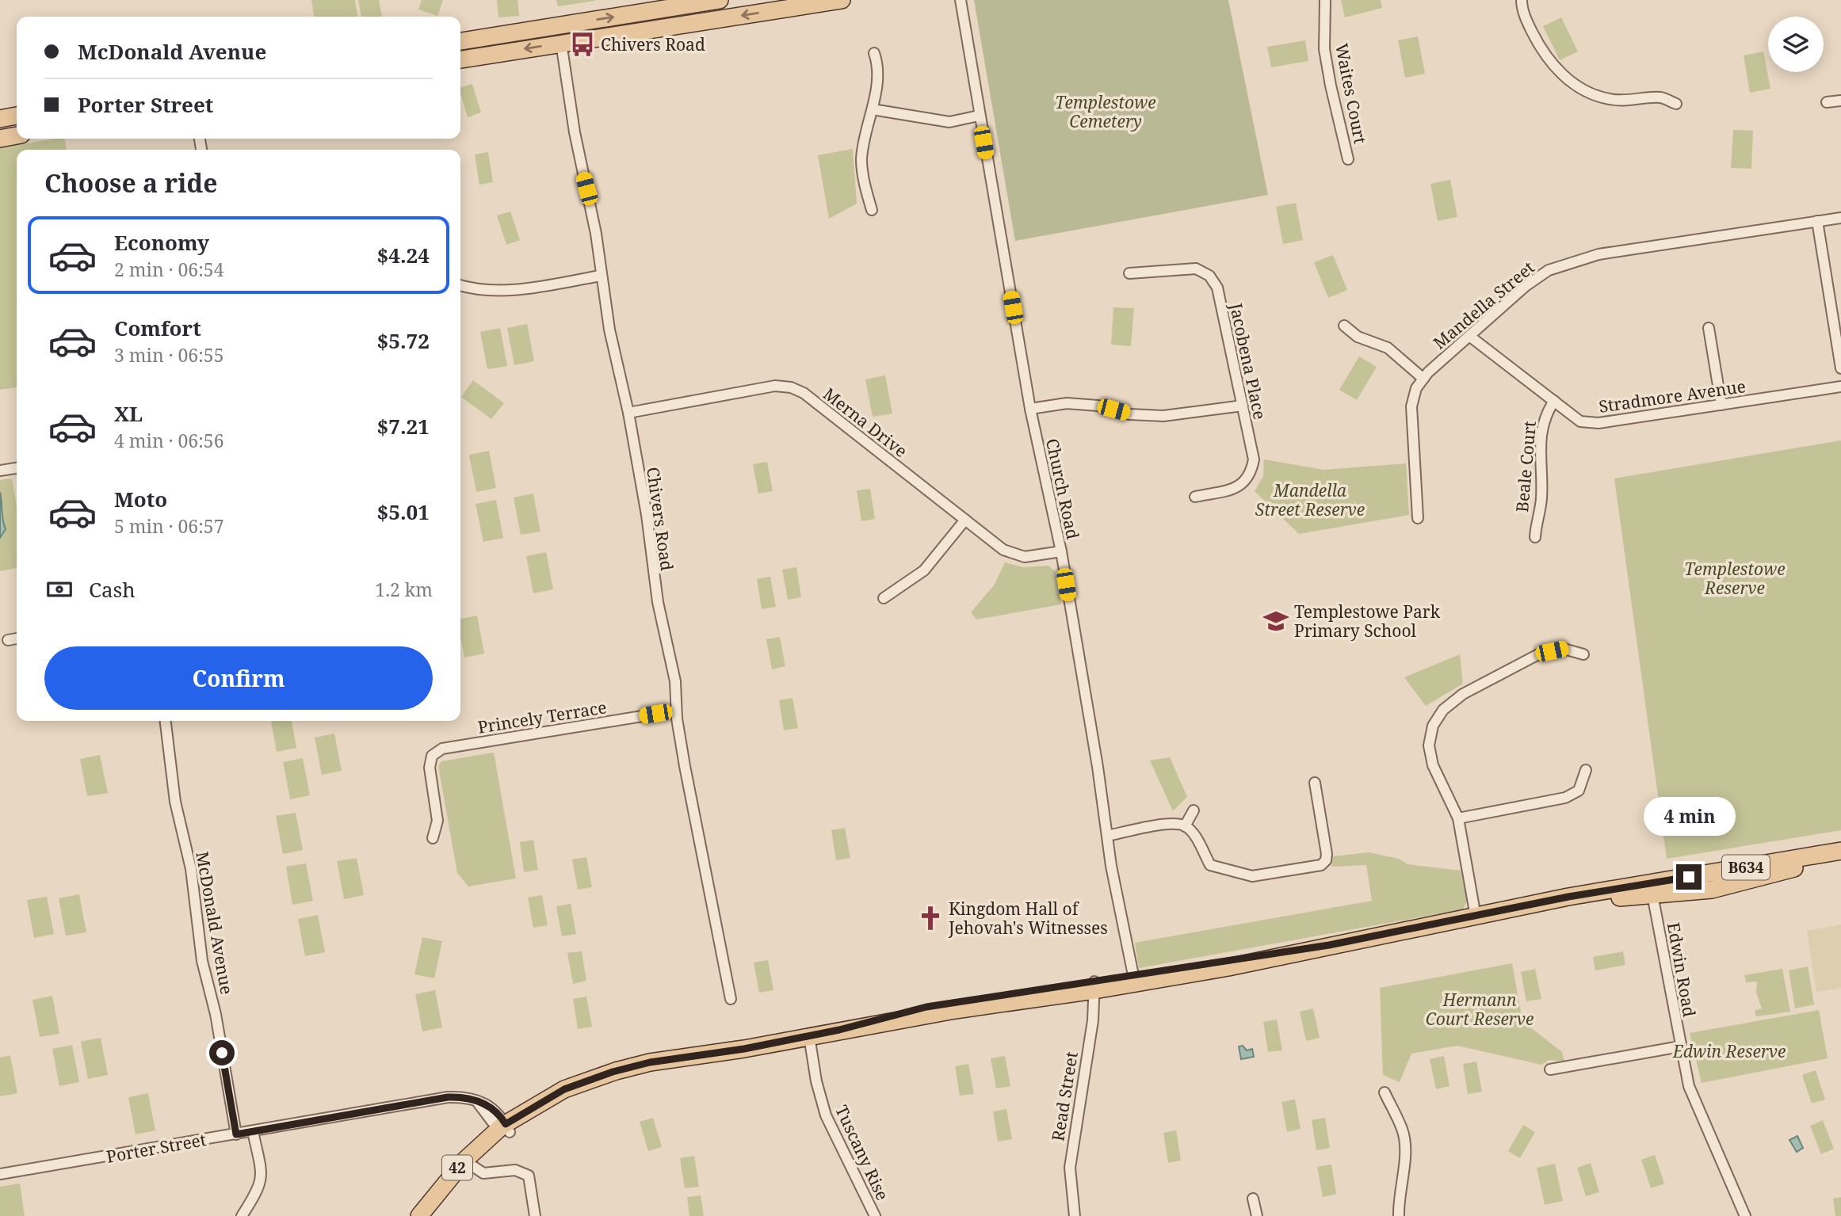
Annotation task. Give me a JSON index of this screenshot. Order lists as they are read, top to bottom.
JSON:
{
  "streets": {
    "main road": ["B634", "42"],
    "street": [
      "Waites Court",
      "Mandella Street",
      "Jacobena Place",
      "Stradmore Avenue",
      "Merna Drive",
      "Beale Court",
      "Church Road",
      "Chivers Road",
      "Princely Terrace",
      "McDonald Avenue",
      "Edwin Road",
      "Read Street",
      "Porter Street",
      "Tuscany Rise"
    ]
  },
  "crossings": [
    ["Mandella Street", "Stradmore Avenue"],
    ["Stradmore Avenue", "Beale Court"],
    ["Merna Drive", "Church Road"],
    ["Merna Drive", "Chivers Road"],
    ["Church Road", "42"],
    ["Chivers Road", "Princely Terrace"],
    ["B634", "Edwin Road"],
    ["B634", "42"],
    ["McDonald Avenue", "Porter Street"],
    ["Read Street", "42"],
    ["Porter Street", "42"],
    ["Tuscany Rise", "42"]
  ],
  "parks": [
    "Templestowe Cemetery",
    "Mandella Street Reserve",
    "Templestowe Reserve",
    "Hermann Court Reserve",
    "Edwin Reserve"
  ],
  "places": {
    "bus stop": ["Chivers Road"],
    "school or university": ["Templestowe Park Primary School"],
    "church": ["Kingdom Hall of Jehovah's Witnesses"]
  },
  "page": {
    "banner": ["McDonald Avenue", "Porter Street"],
    "heading": "Choose a ride",
    "list": [
      {
        "name": "Economy",
        "note": "2 min · 06:54",
        "value": "$4.24"
      },
      {
        "name": "Comfort",
        "note": "3 min · 06:55",
        "value": "$5.72"
      },
      {
        "name": "XL",
        "note": "4 min · 06:56",
        "value": "$7.21"
      },
      {
        "name": "Moto",
        "note": "5 min · 06:57",
        "value": "$5.01"
      }
    ],
    "pay": ["Cash", "1.2 km"],
    "buttons": "Confirm",
    "bubble": "4 min"
  }
}
